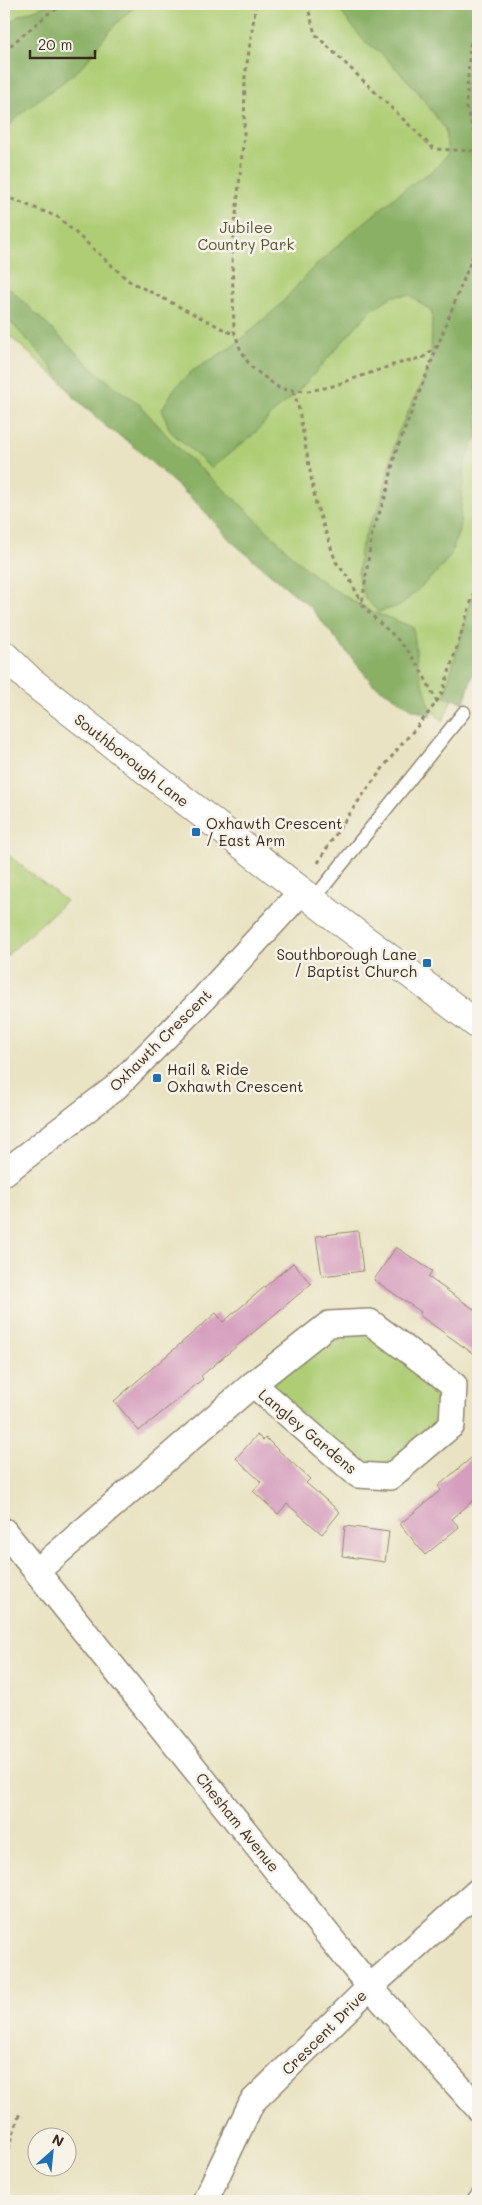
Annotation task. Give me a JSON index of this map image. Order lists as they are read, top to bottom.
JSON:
{
  "streets": {
    "street": [
      "Southborough Lane",
      "Oxhawth Crescent",
      "Langley Gardens",
      "Chesham Avenue",
      "Crescent Drive"
    ]
  },
  "crossings": [
    ["Southborough Lane", "Oxhawth Crescent"],
    ["Langley Gardens", "Chesham Avenue"],
    ["Chesham Avenue", "Crescent Drive"]
  ],
  "parks": ["Jubilee Country Park"],
  "places": {
    "transit": ["Oxhawth Crescent / East Arm", "Southborough Lane / Baptist Church", "Hail & Ride Oxhawth Crescent"]
  },
  "scale_bar": "20 m",
  "north": "top right"
}
